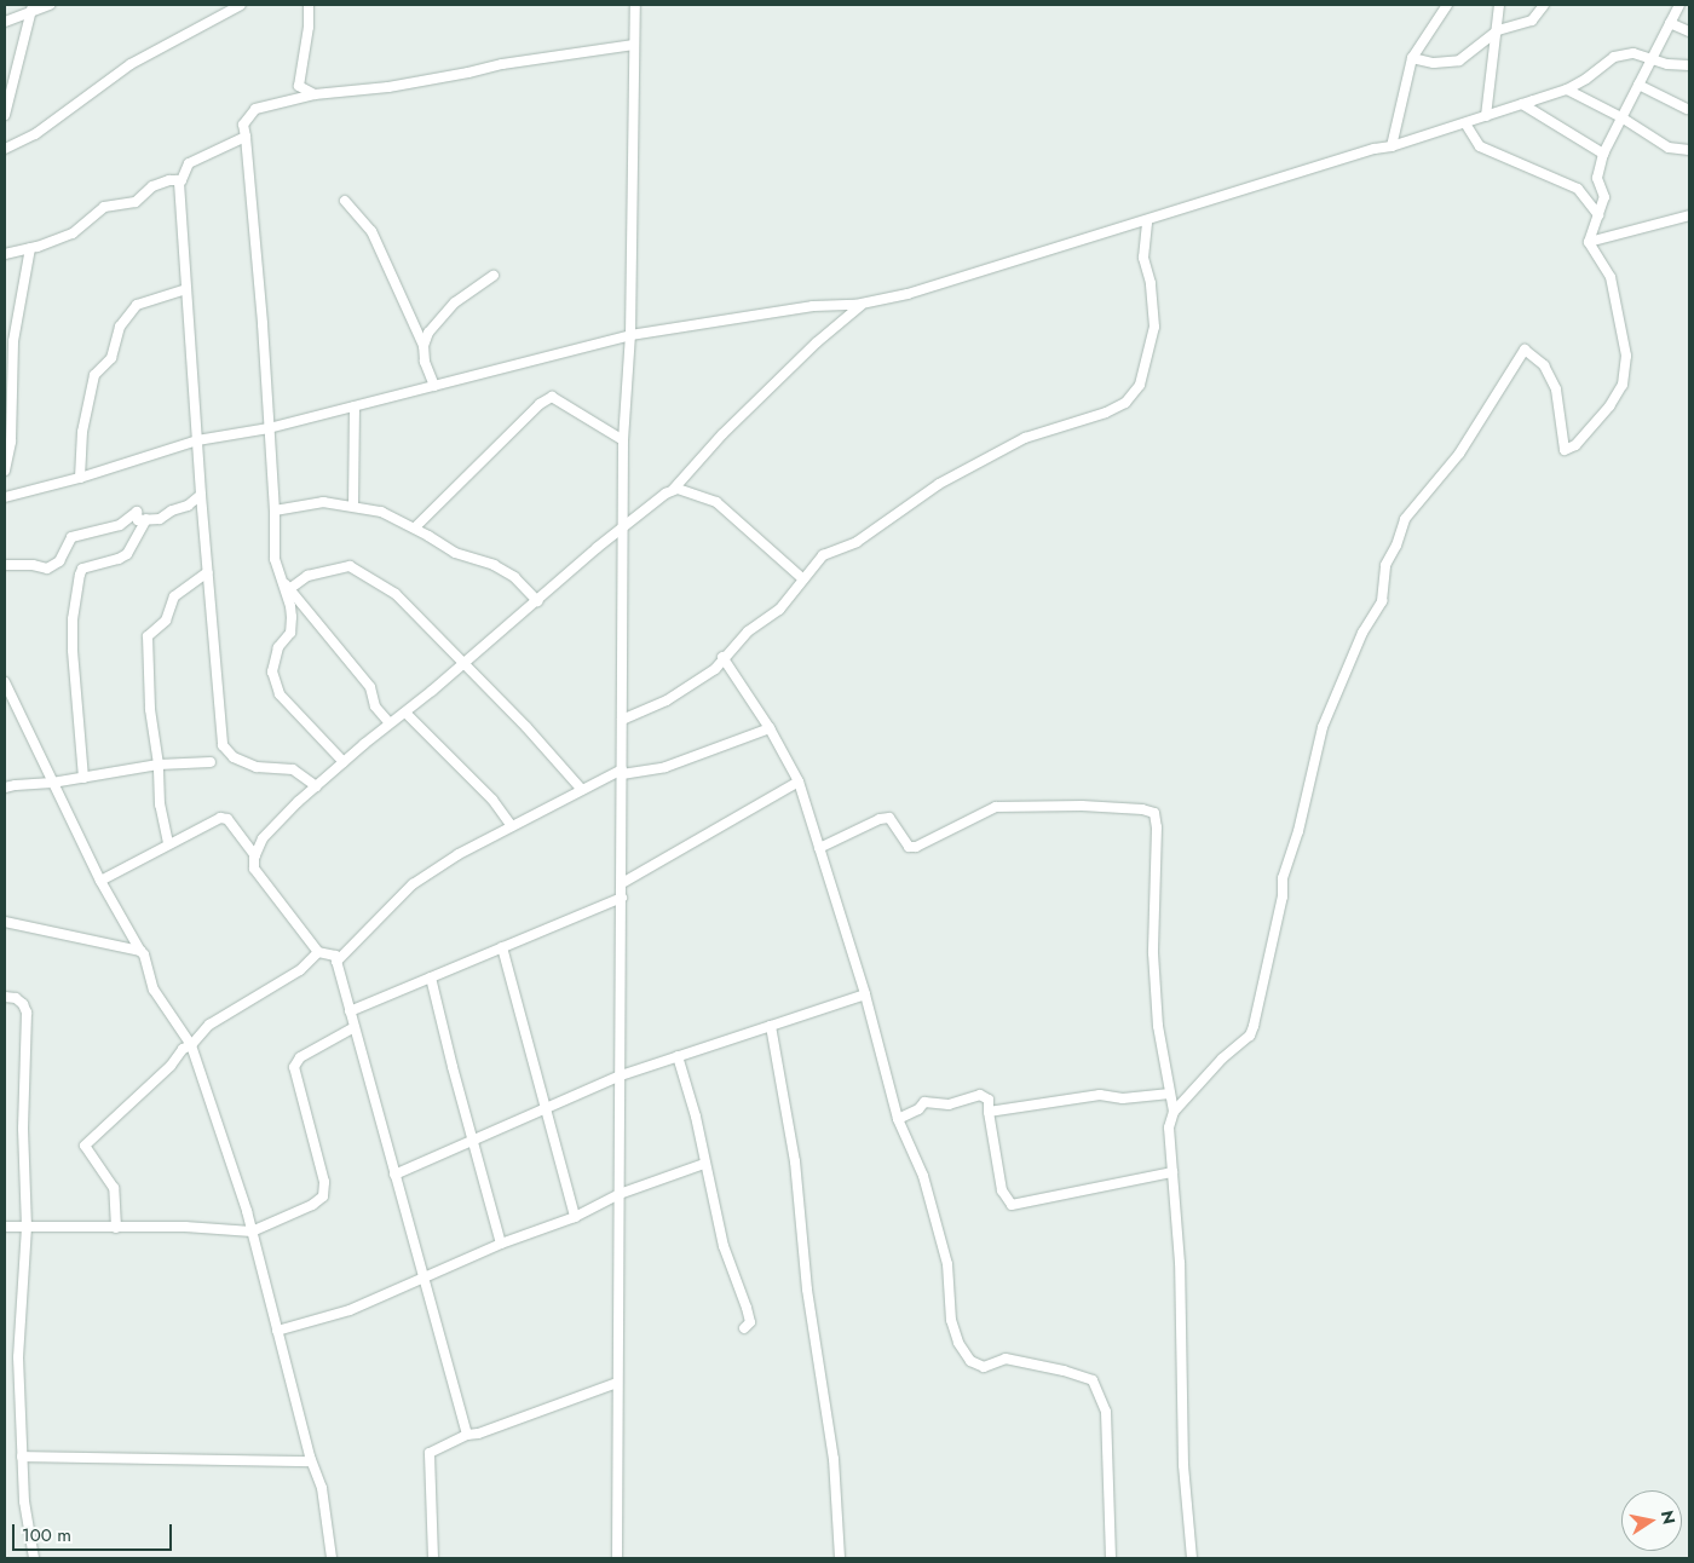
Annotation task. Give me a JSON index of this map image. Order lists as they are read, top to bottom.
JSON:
{
  "scale_bar": "100 m",
  "north": "right"
}
